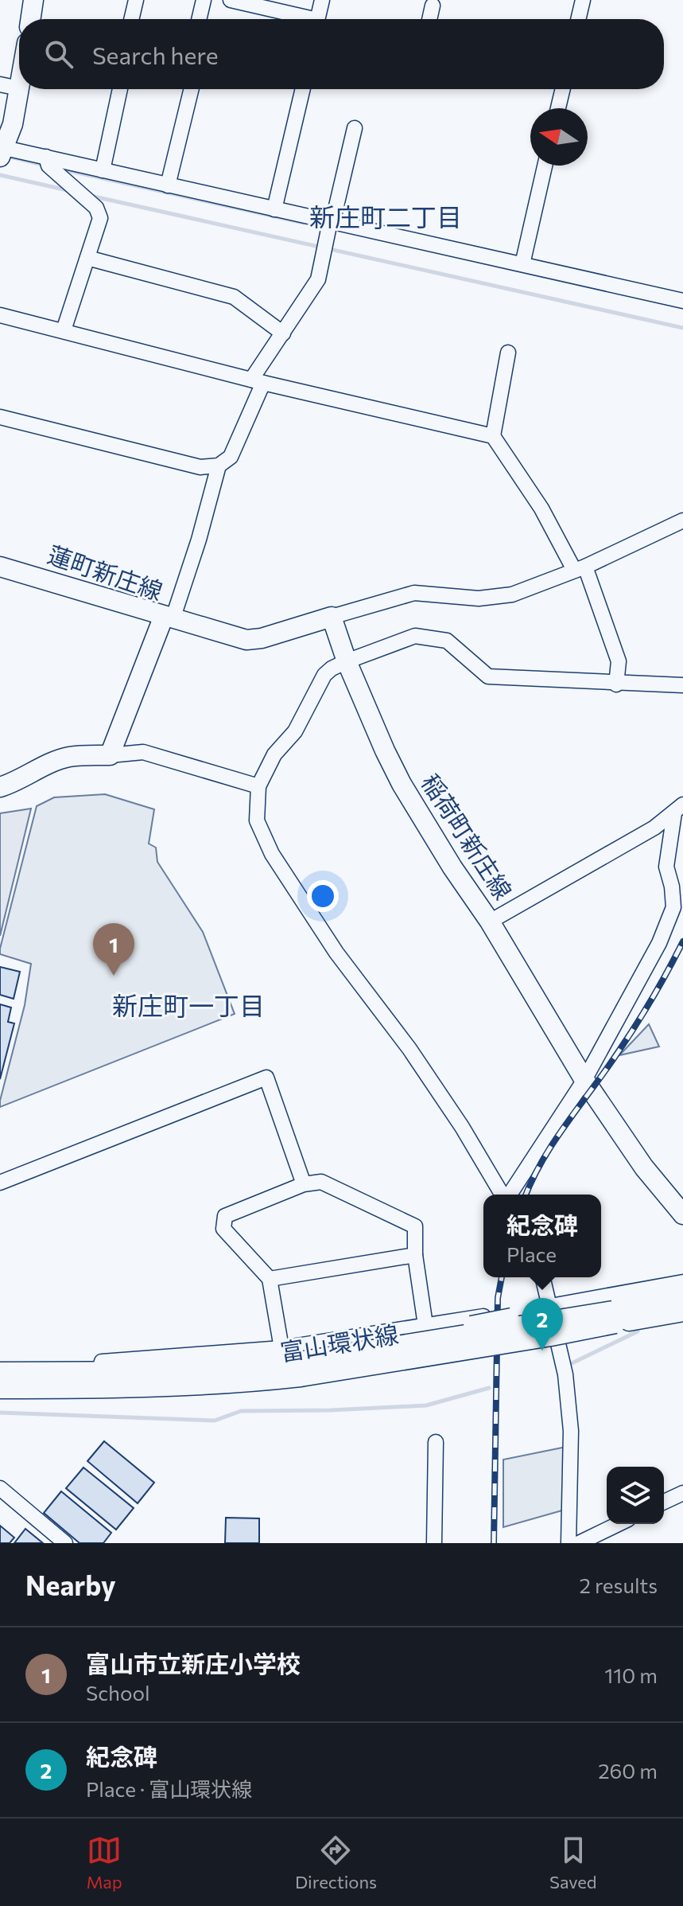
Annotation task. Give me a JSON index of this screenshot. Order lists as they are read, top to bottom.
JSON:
{
  "streets": {
    "main road": ["蓮町新庄線", "稲荷町新庄線", "富山環状線"]
  },
  "districts": ["新庄町二丁目", "新庄町一丁目"],
  "north": "left",
  "page": {
    "search": "Search here",
    "pins": ["1", "2"],
    "popup": ["紀念碑", "Place"],
    "heading": ["Nearby", "2 results"],
    "list": [
      {
        "mark": "1",
        "name": "富山市立新庄小学校",
        "note": "School",
        "value": "110 m"
      },
      {
        "mark": "2",
        "name": "紀念碑",
        "note": "Place · 富山環状線",
        "value": "260 m"
      }
    ],
    "nav": ["Map", "Directions", "Saved"]
  }
}
